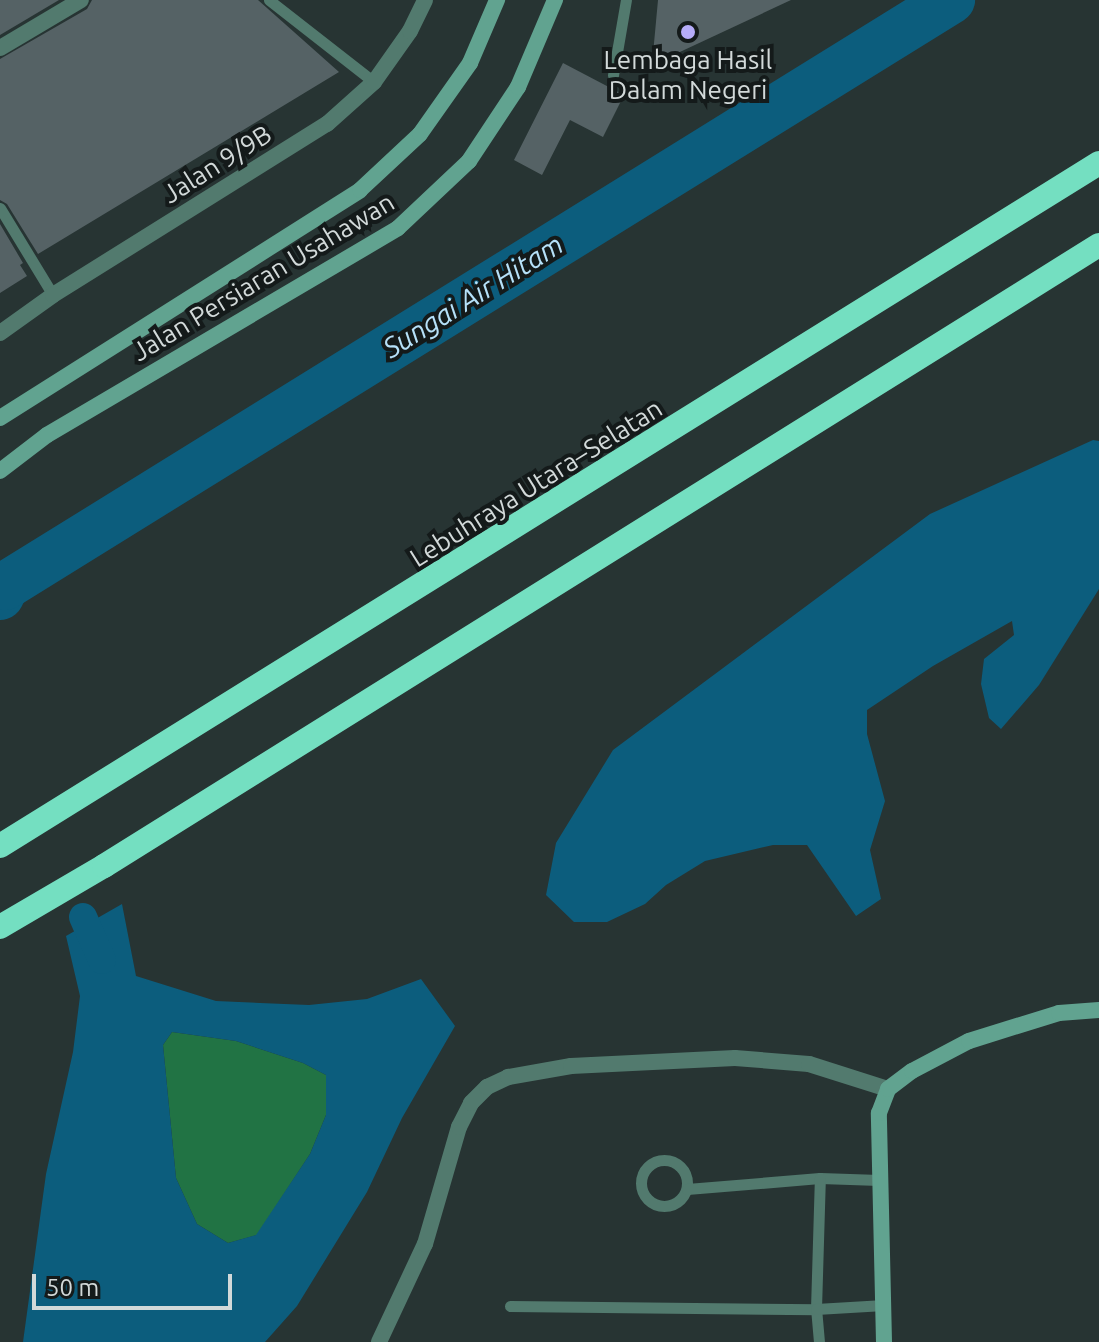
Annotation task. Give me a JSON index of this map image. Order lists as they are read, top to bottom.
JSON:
{
  "streets": {
    "highway": ["Lebuhraya Utara–Selatan"],
    "street": ["Jalan 9/9B", "Jalan Persiaran Usahawan"]
  },
  "water": ["Sungai Air Hitam"],
  "places": ["Lembaga Hasil Dalam Negeri"],
  "scale_bar": "50 m"
}
